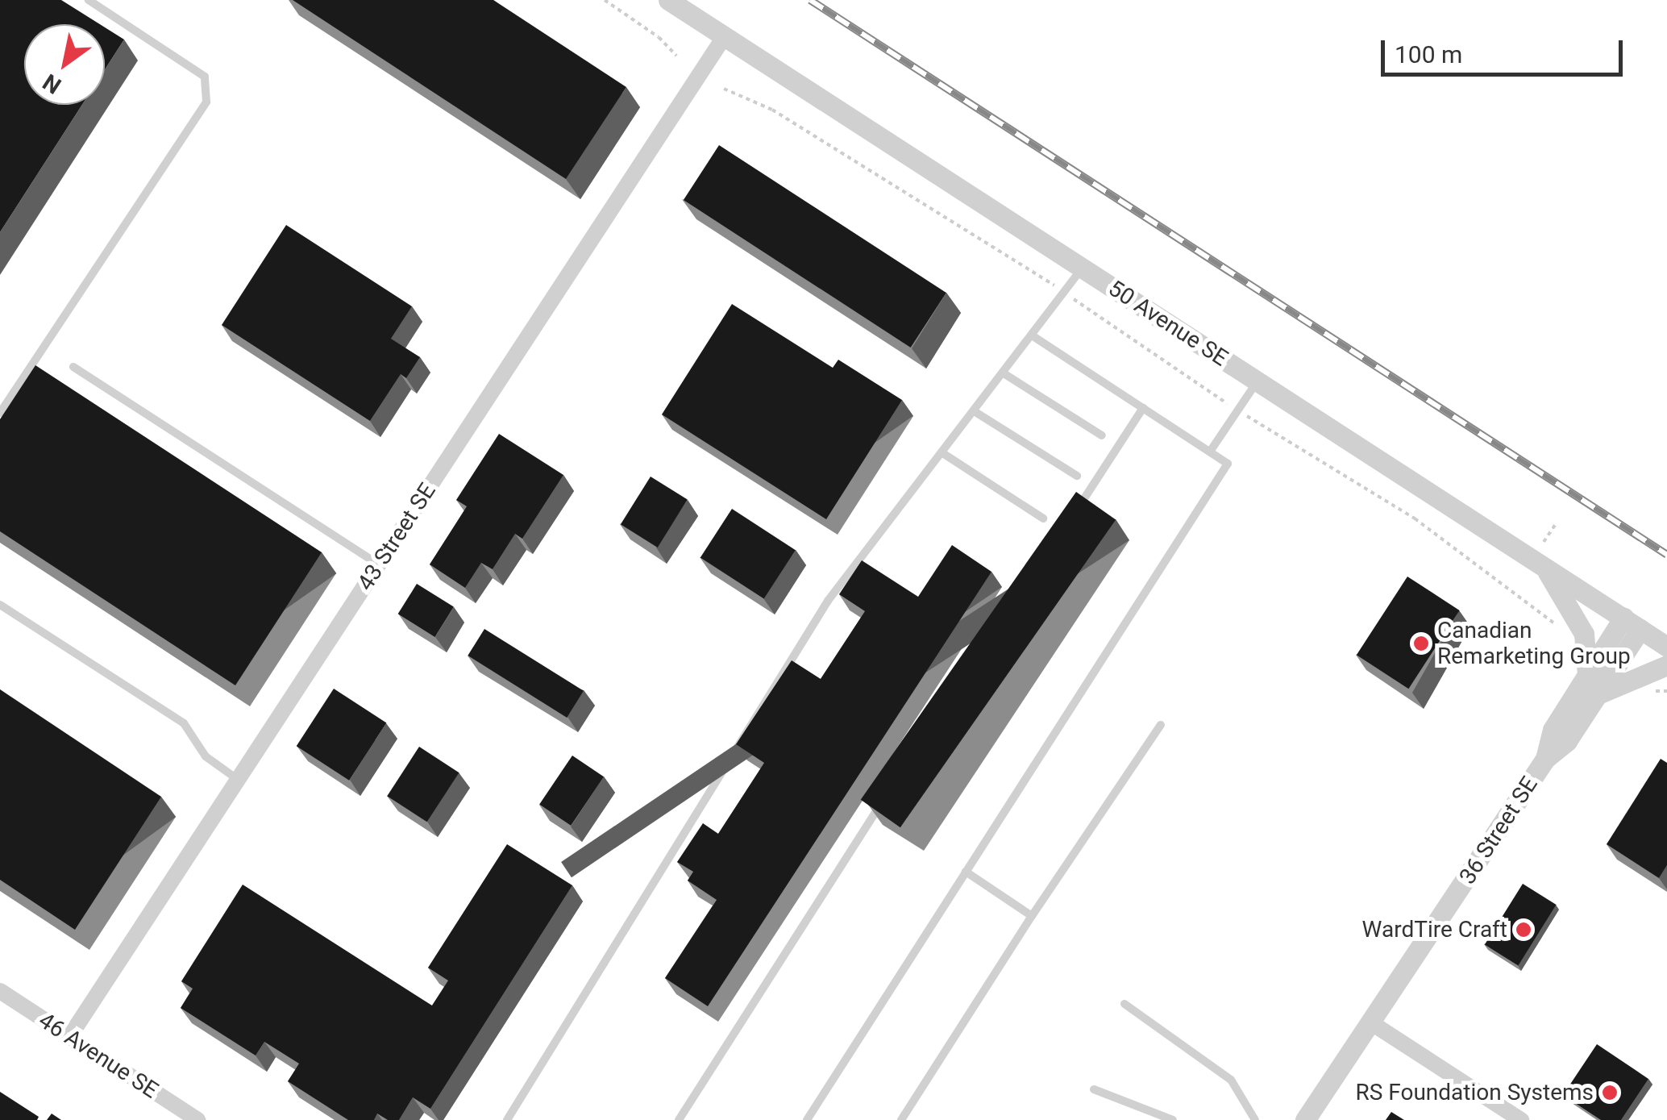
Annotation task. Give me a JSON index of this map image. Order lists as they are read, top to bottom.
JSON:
{
  "streets": {
    "street": [
      "50 Avenue SE",
      "43 Street SE",
      "36 Street SE",
      "46 Avenue SE"
    ]
  },
  "crossings": [
    ["50 Avenue SE", "43 Street SE"],
    ["50 Avenue SE", "36 Street SE"],
    ["43 Street SE", "46 Avenue SE"]
  ],
  "places": ["Canadian Remarketing Group", "WardTire Craft", "RS Foundation Systems"],
  "scale_bar": "100 m",
  "north": "bottom left"
}
